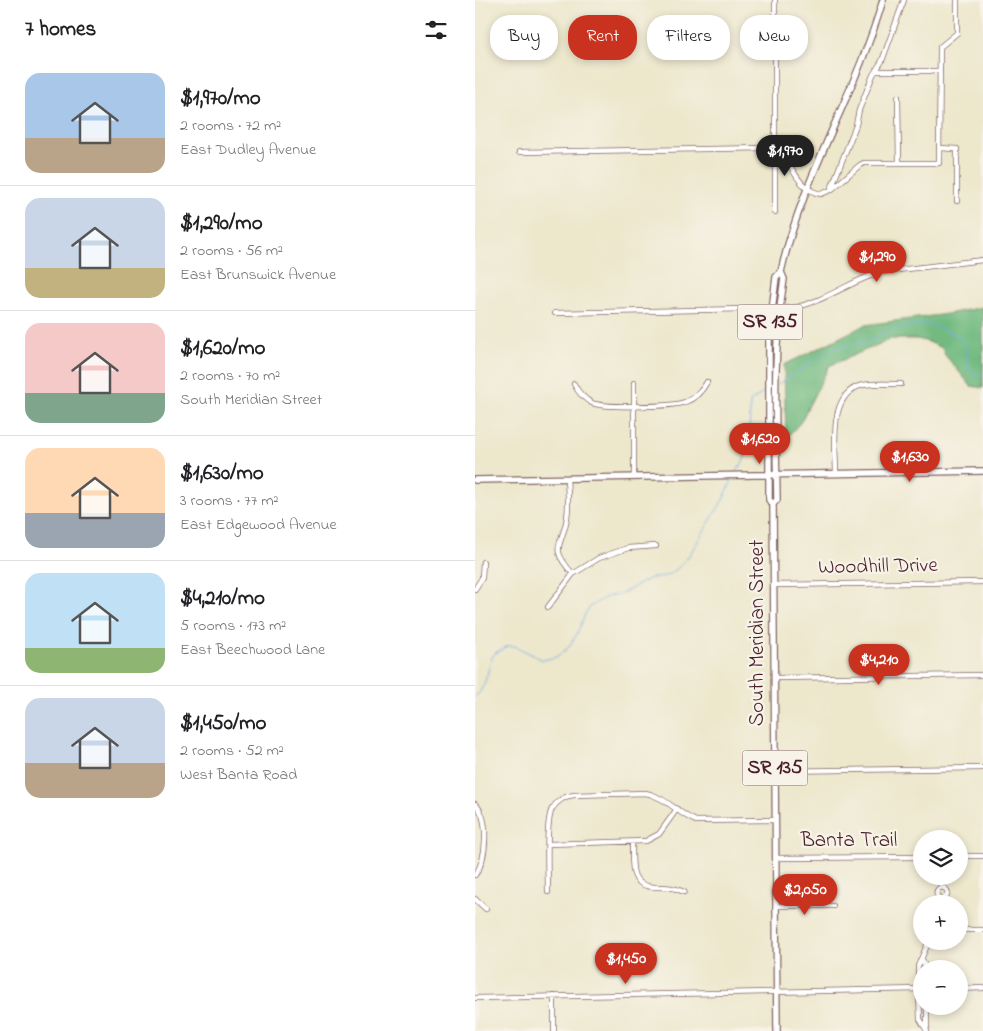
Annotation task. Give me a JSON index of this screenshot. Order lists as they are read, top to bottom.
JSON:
{
  "streets": {
    "main road": ["SR 135", "South Meridian Street"],
    "street": ["Woodhill Drive", "Banta Trail"]
  },
  "crossings": [
    ["Woodhill Drive", "South Meridian Street"],
    ["South Meridian Street", "Banta Trail"]
  ],
  "page": {
    "heading": "7 homes",
    "chip": [
      "Buy",
      "Rent",
      "Filters",
      "New"
    ],
    "list": [
      {
        "name": "$1,970/mo",
        "note": "2 rooms · 72 m² · East Dudley Avenue"
      },
      {
        "name": "$1,290/mo",
        "note": "2 rooms · 56 m² · East Brunswick Avenue"
      },
      {
        "name": "$1,620/mo",
        "note": "2 rooms · 70 m² · South Meridian Street"
      },
      {
        "name": "$1,630/mo",
        "note": "3 rooms · 77 m² · East Edgewood Avenue"
      },
      {
        "name": "$4,210/mo",
        "note": "5 rooms · 173 m² · East Beechwood Lane"
      },
      {
        "name": "$1,450/mo",
        "note": "2 rooms · 52 m² · West Banta Road"
      }
    ],
    "price": [
      "$1,970",
      "$1,290",
      "$1,620",
      "$1,630",
      "$4,210",
      "$2,050",
      "$1,450"
    ],
    "map_buttons": ["+", "−"]
  }
}
